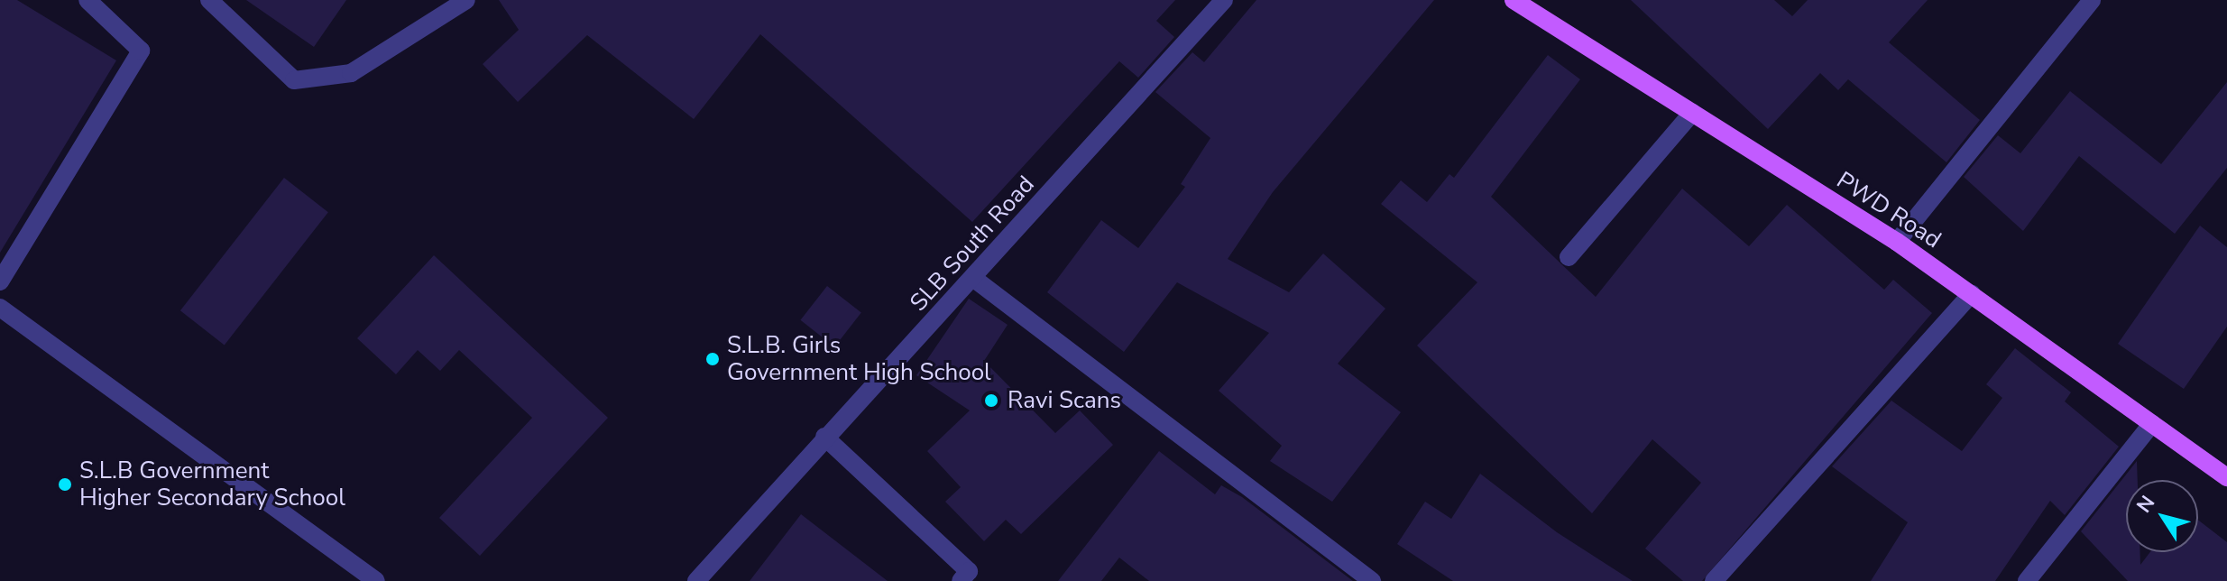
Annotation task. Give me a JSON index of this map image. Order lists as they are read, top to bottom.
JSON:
{
  "streets": {
    "main road": ["PWD Road"],
    "street": ["SLB South Road"]
  },
  "places": ["S.L.B. Girls Government High School", "Ravi Scans", "S.L.B Government Higher Secondary School"],
  "north": "top left"
}
